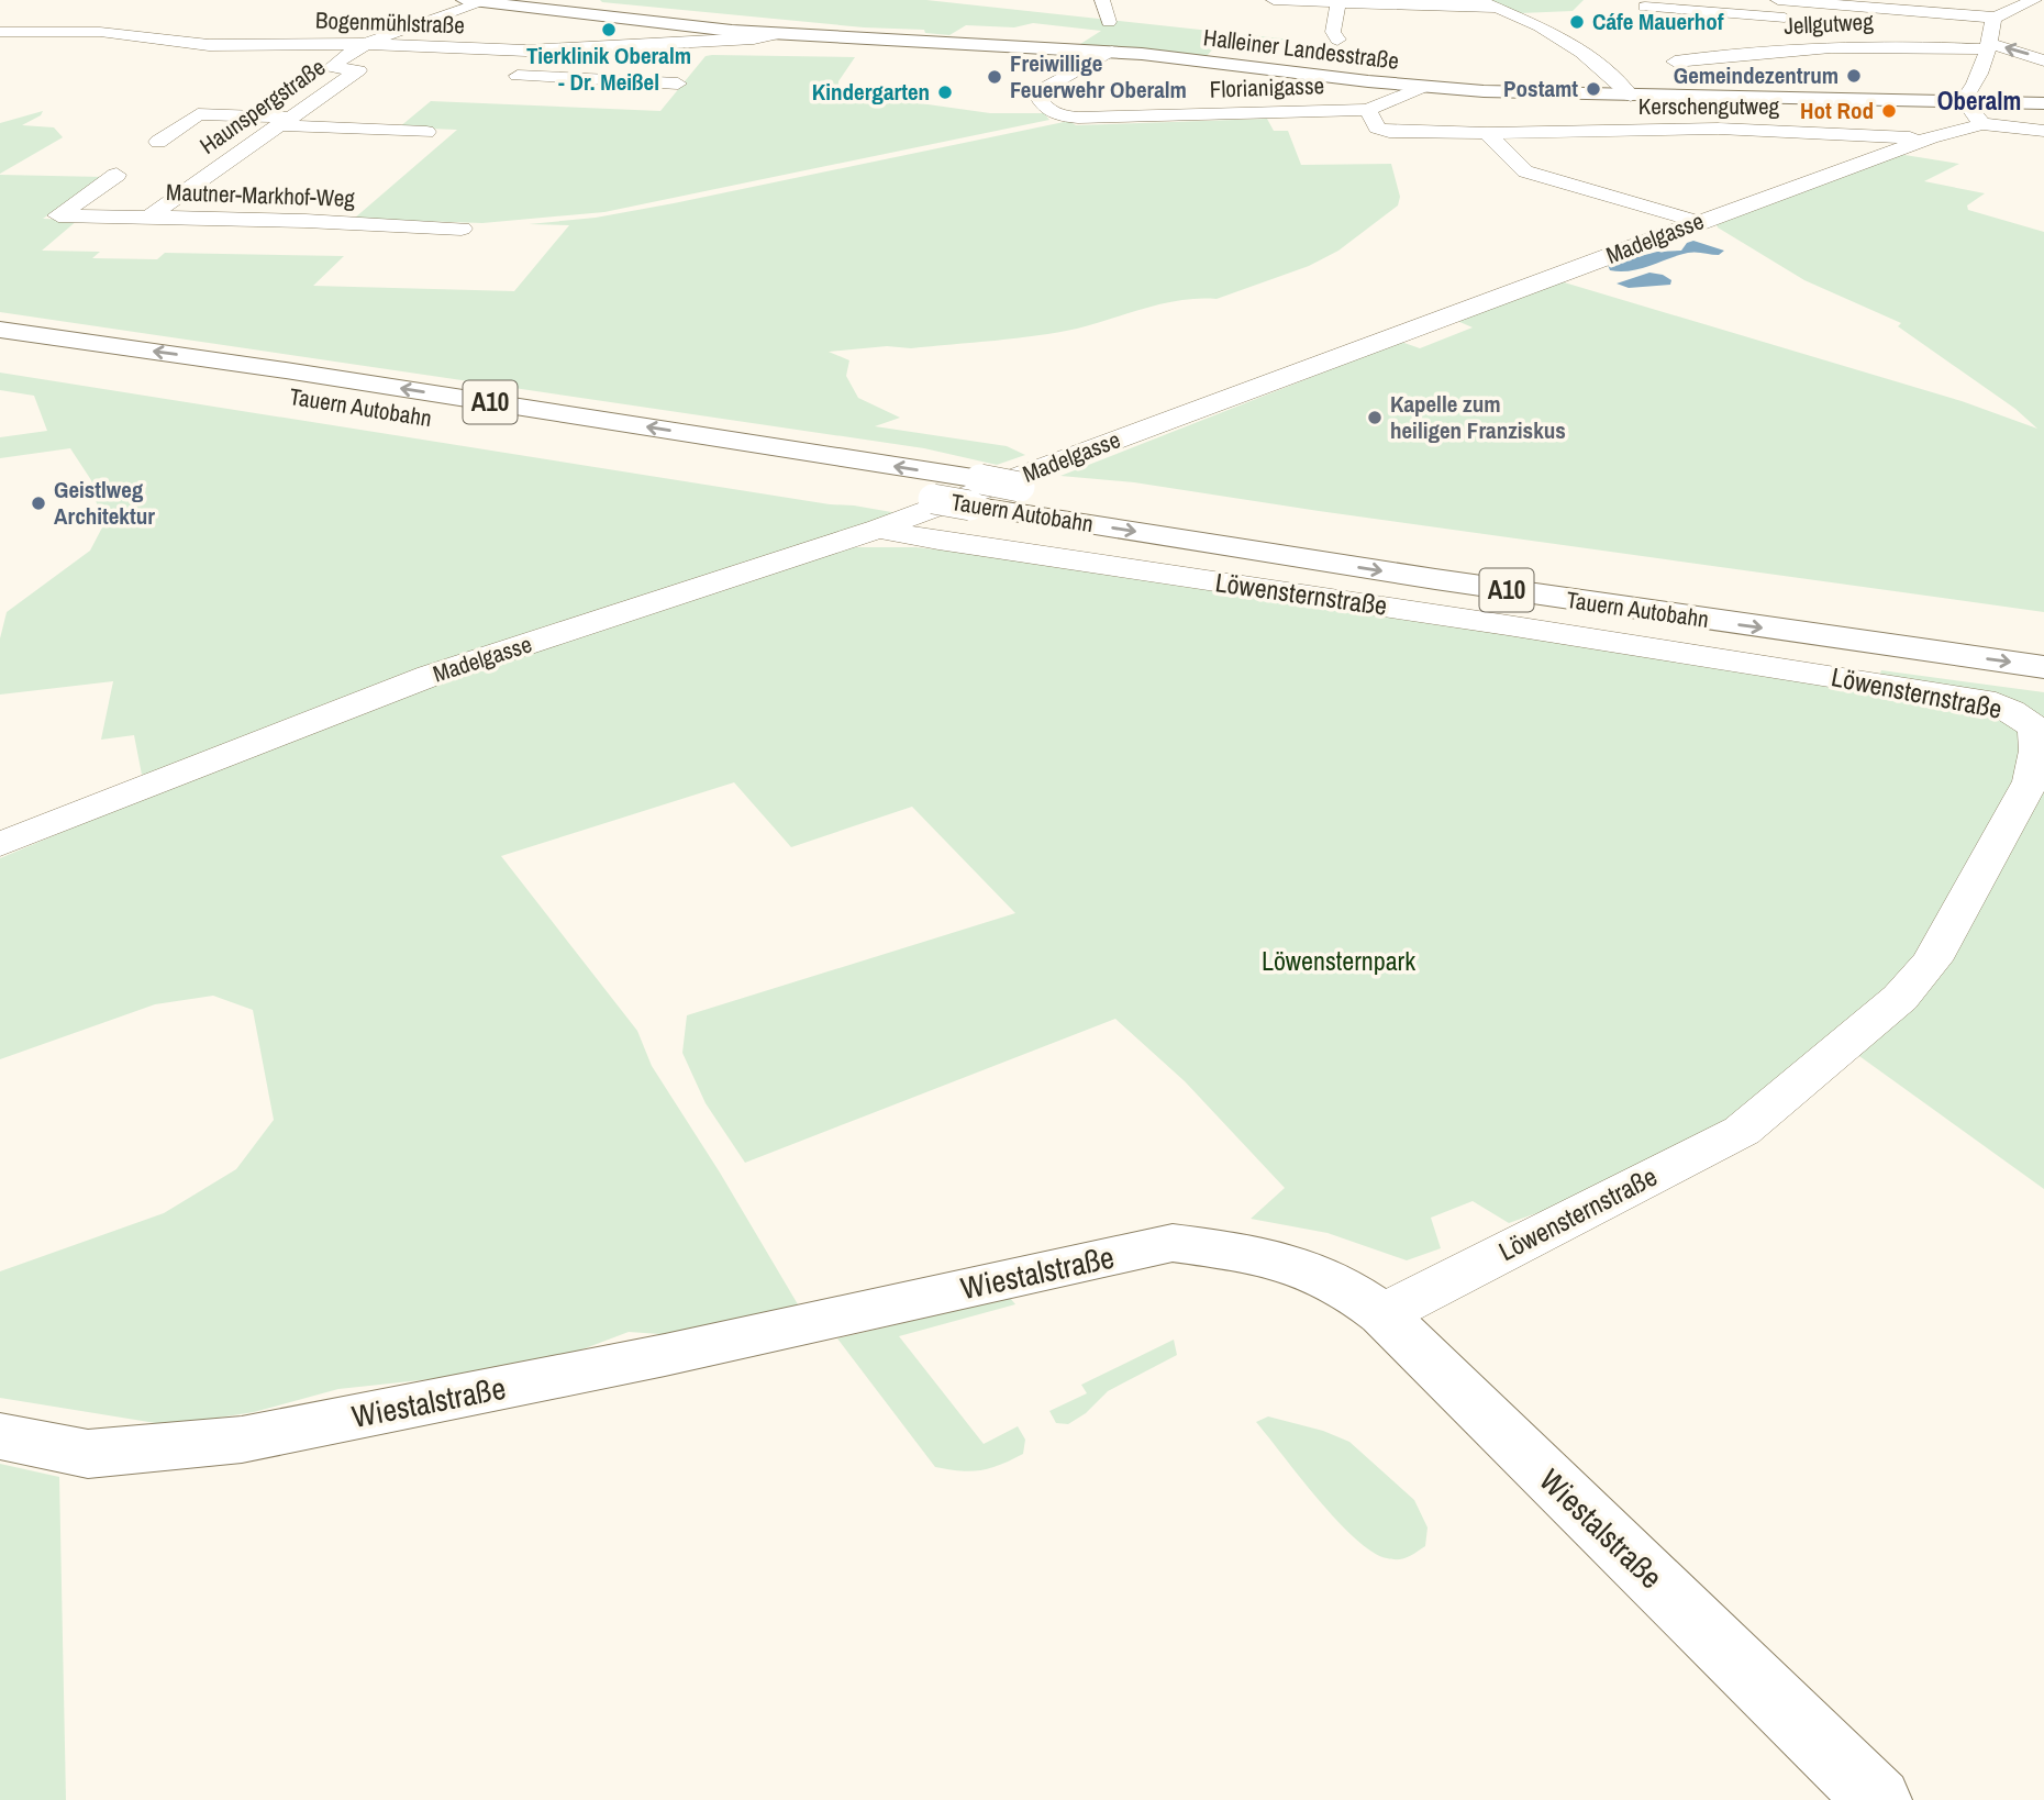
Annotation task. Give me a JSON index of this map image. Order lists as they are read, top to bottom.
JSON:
{
  "streets": {
    "main road": [
      "Halleiner Landesstraße",
      "A10",
      "Tauern Autobahn",
      "Wiestalstraße"
    ],
    "street": [
      "Bogenmühlstraße",
      "Jellgutweg",
      "Florianigasse",
      "Haunspergstraße",
      "Kerschengutweg",
      "Mautner-Markhof-Weg",
      "Madelgasse",
      "Löwensternstraße"
    ]
  },
  "crossings": [
    ["Bogenmühlstraße", "Halleiner Landesstraße"],
    ["Bogenmühlstraße", "Haunspergstraße"],
    ["Halleiner Landesstraße", "Florianigasse"],
    ["Halleiner Landesstraße", "Haunspergstraße"],
    ["Florianigasse", "Kerschengutweg"],
    ["Haunspergstraße", "Mautner-Markhof-Weg"],
    ["Kerschengutweg", "Madelgasse"],
    ["Madelgasse", "Löwensternstraße"],
    ["Löwensternstraße", "Wiestalstraße"]
  ],
  "districts": ["Oberalm"],
  "parks": ["Löwensternpark"],
  "places": [
    "Cáfe Mauerhof",
    "Tierklinik Oberalm - Dr. Meißel",
    "Gemeindezentrum",
    "Freiwillige Feuerwehr Oberalm",
    "Postamt",
    "Kindergarten",
    "Hot Rod",
    "Kapelle zum heiligen Franziskus",
    "Geistlweg Architektur"
  ]
}
